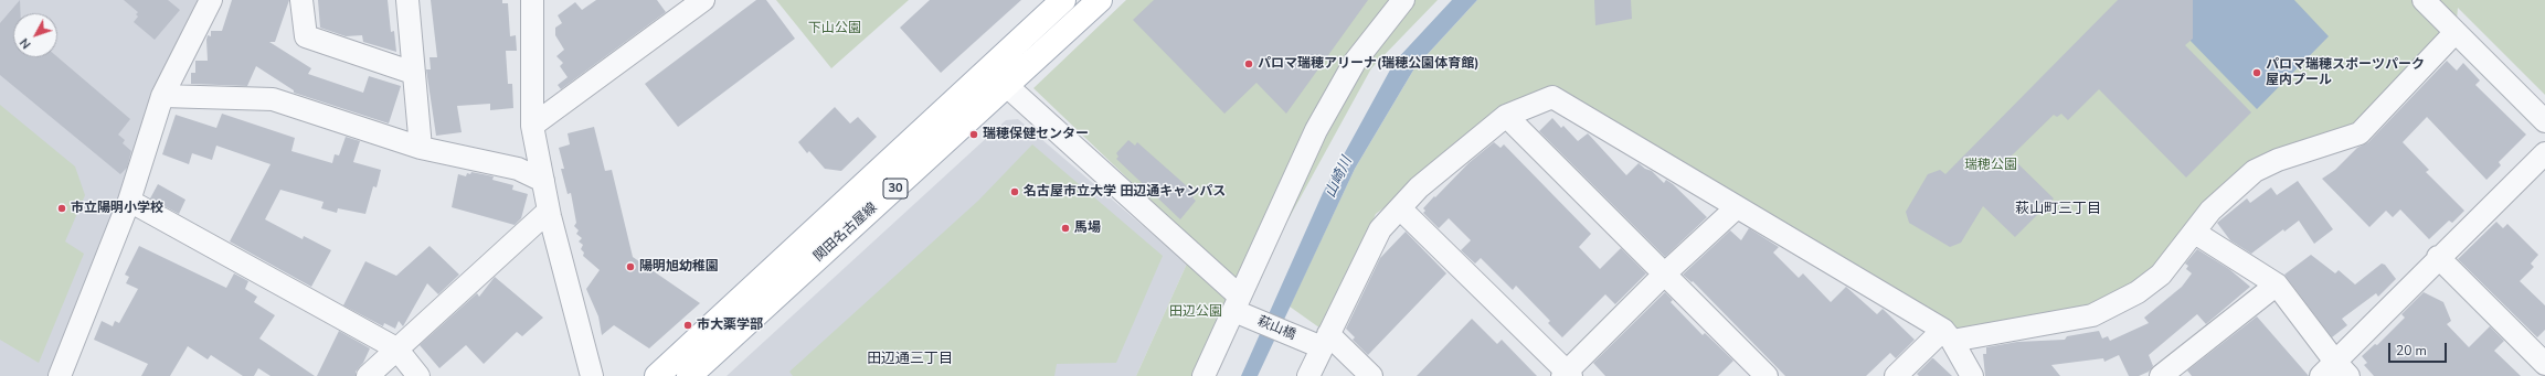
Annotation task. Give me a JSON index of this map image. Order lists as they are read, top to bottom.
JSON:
{
  "streets": {
    "main road": ["30", "関田名古屋線"],
    "street": ["萩山橋"]
  },
  "crossings": [
    ["関田名古屋線", "萩山橋"]
  ],
  "districts": ["萩山町三丁目", "田辺通三丁目"],
  "water": ["山崎川"],
  "parks": ["下山公園", "瑞穂公園", "田辺公園"],
  "places": [
    "パロマ瑞穂アリーナ(瑞穂公園体育館)",
    "パロマ瑞穂スポーツパーク 屋内プール",
    "瑞穂保健センター",
    "名古屋市立大学 田辺通キャンパス",
    "市立陽明小学校",
    "馬場",
    "陽明旭幼稚園",
    "市大薬学部"
  ],
  "scale_bar": "20 m",
  "north": "bottom left"
}
